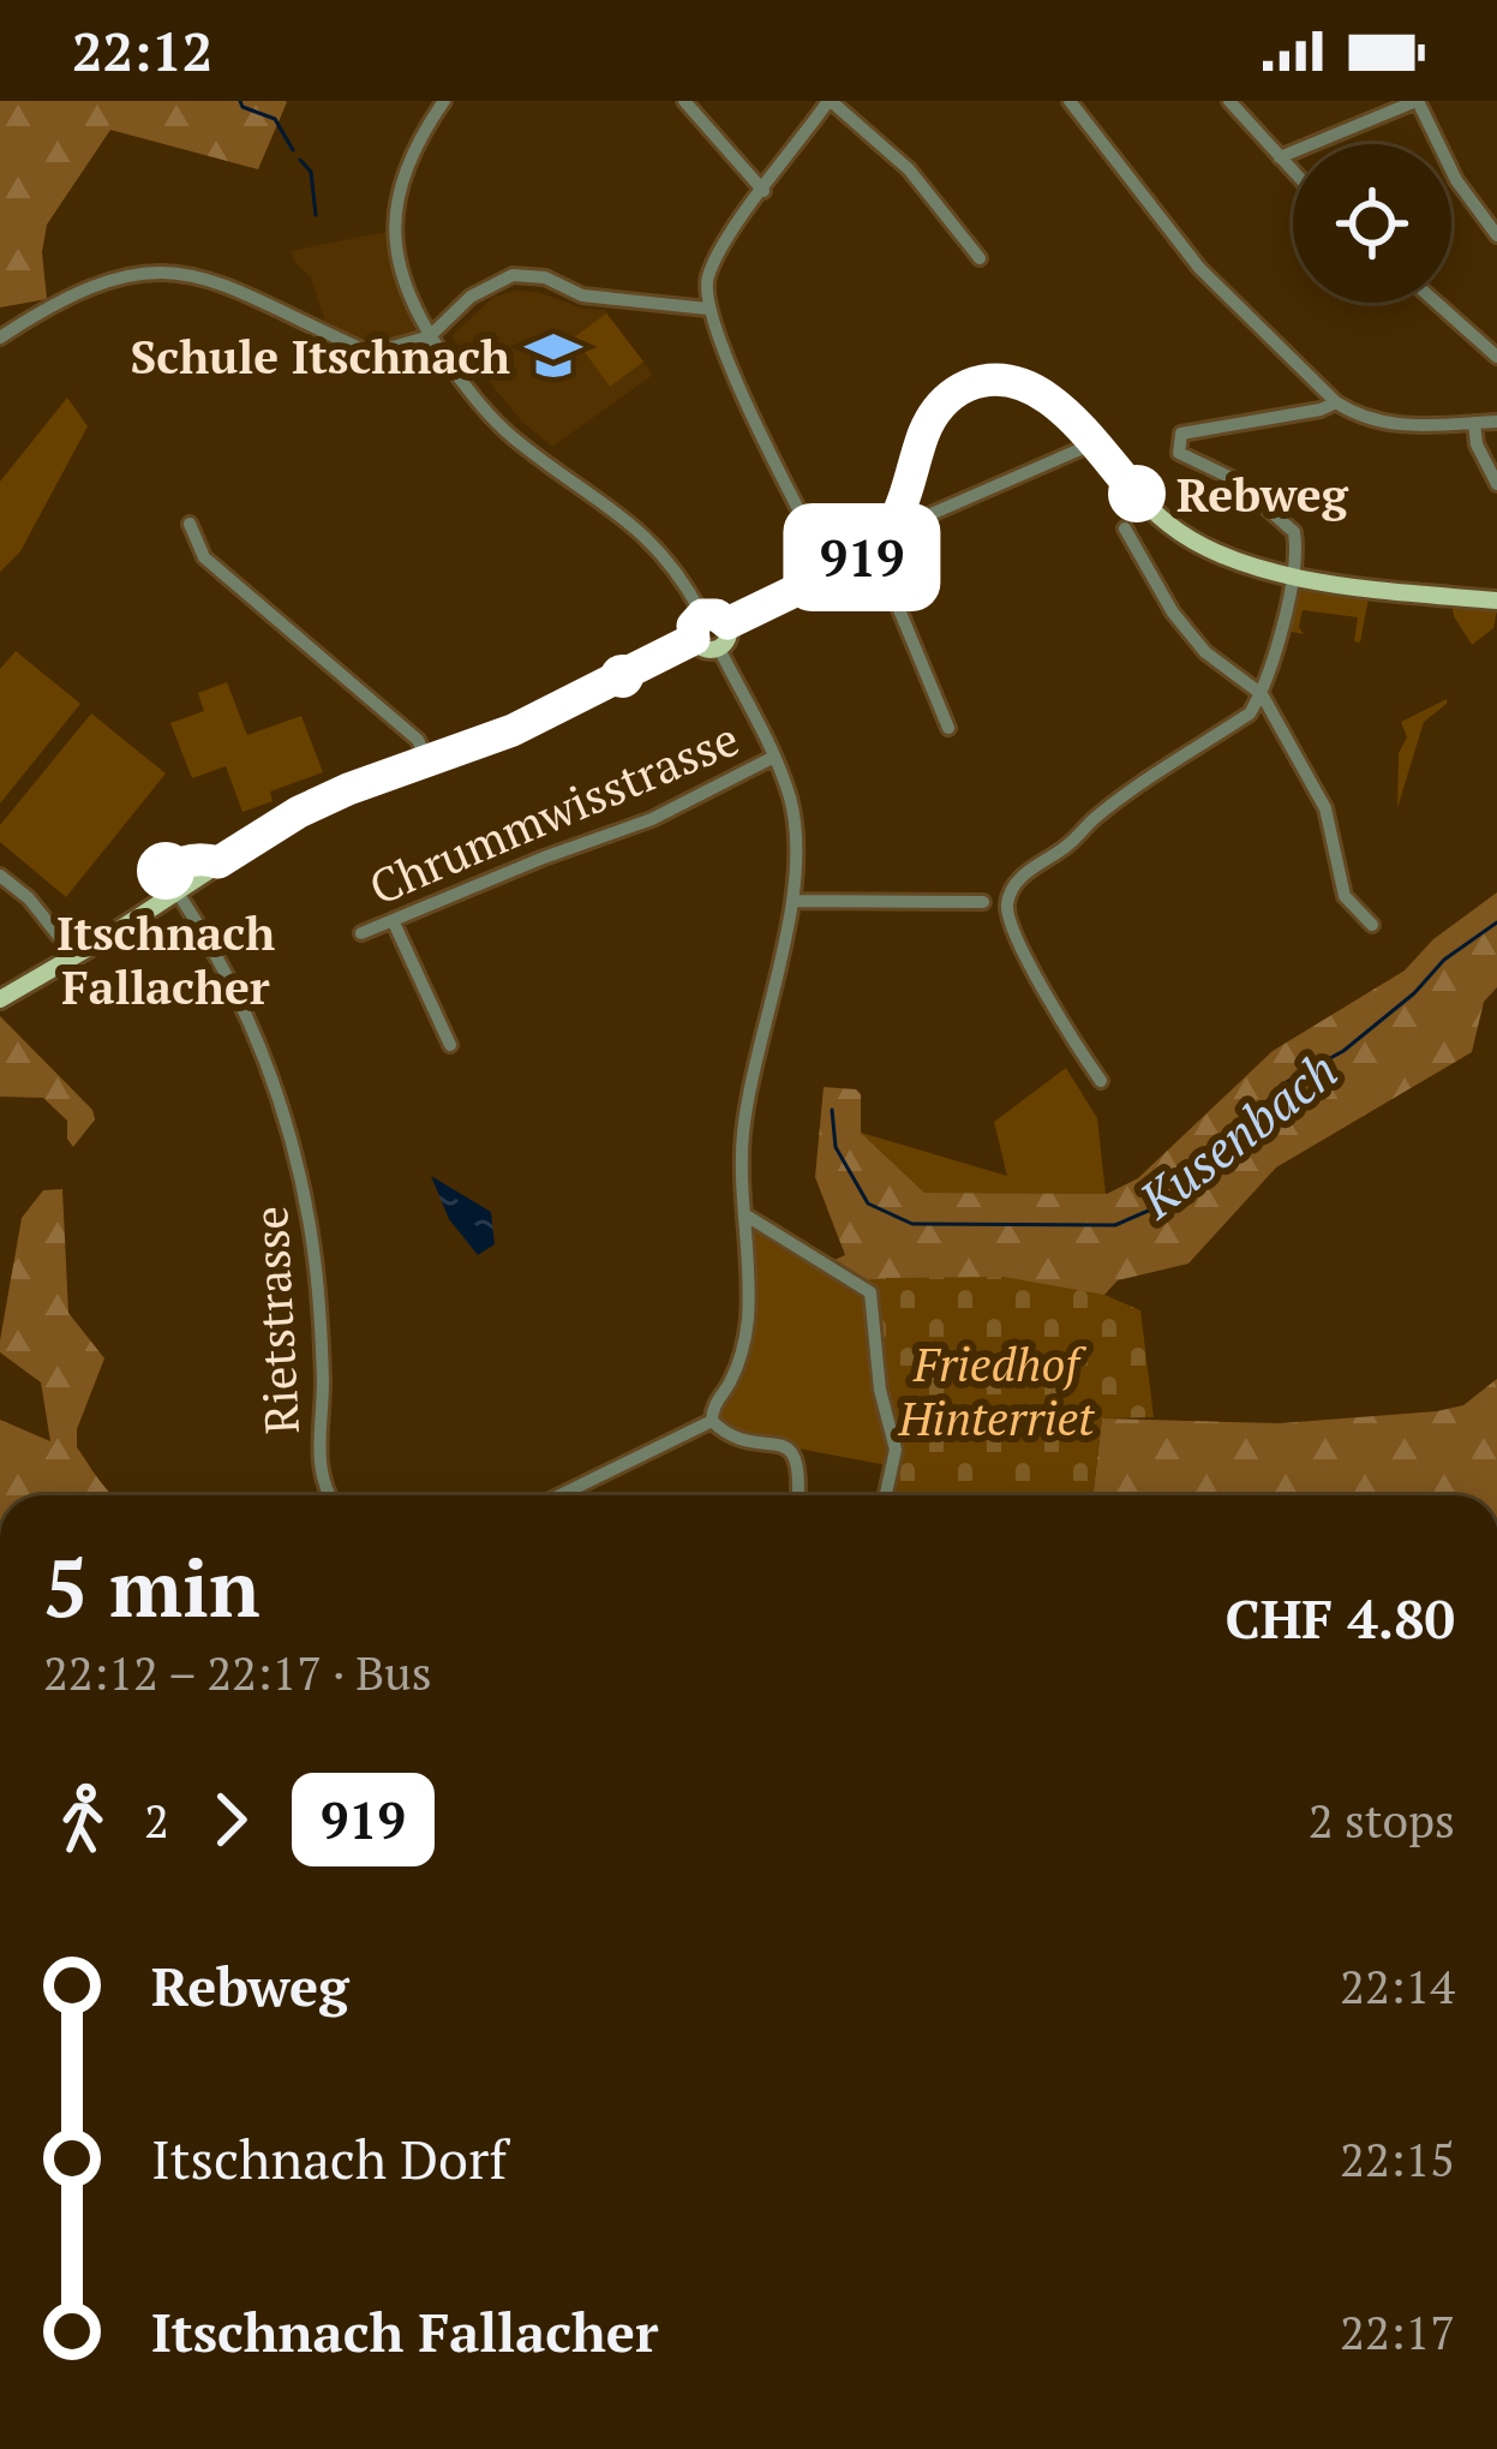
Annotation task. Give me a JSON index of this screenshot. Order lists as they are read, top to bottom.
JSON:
{
  "streets": {
    "street": ["Chrummwisstrasse", "Rietstrasse"]
  },
  "water": ["Kusenbach"],
  "parks": ["Friedhof Hinterriet"],
  "places": {
    "school or university": ["Schule Itschnach"],
    "other": ["Rebweg", "Itschnach Fallacher"]
  },
  "lines": ["bus line 919"],
  "page": {
    "status": "22:12",
    "on_map": "919",
    "heading": ["5 min", "22:12 – 22:17 · Bus", "CHF 4.80"],
    "legs": ["2", "919", "2 stops"],
    "list": [
      {
        "name": "Rebweg",
        "value": "22:14"
      },
      {
        "name": "Itschnach Dorf",
        "value": "22:15"
      },
      {
        "name": "Itschnach Fallacher",
        "value": "22:17"
      }
    ]
  }
}
